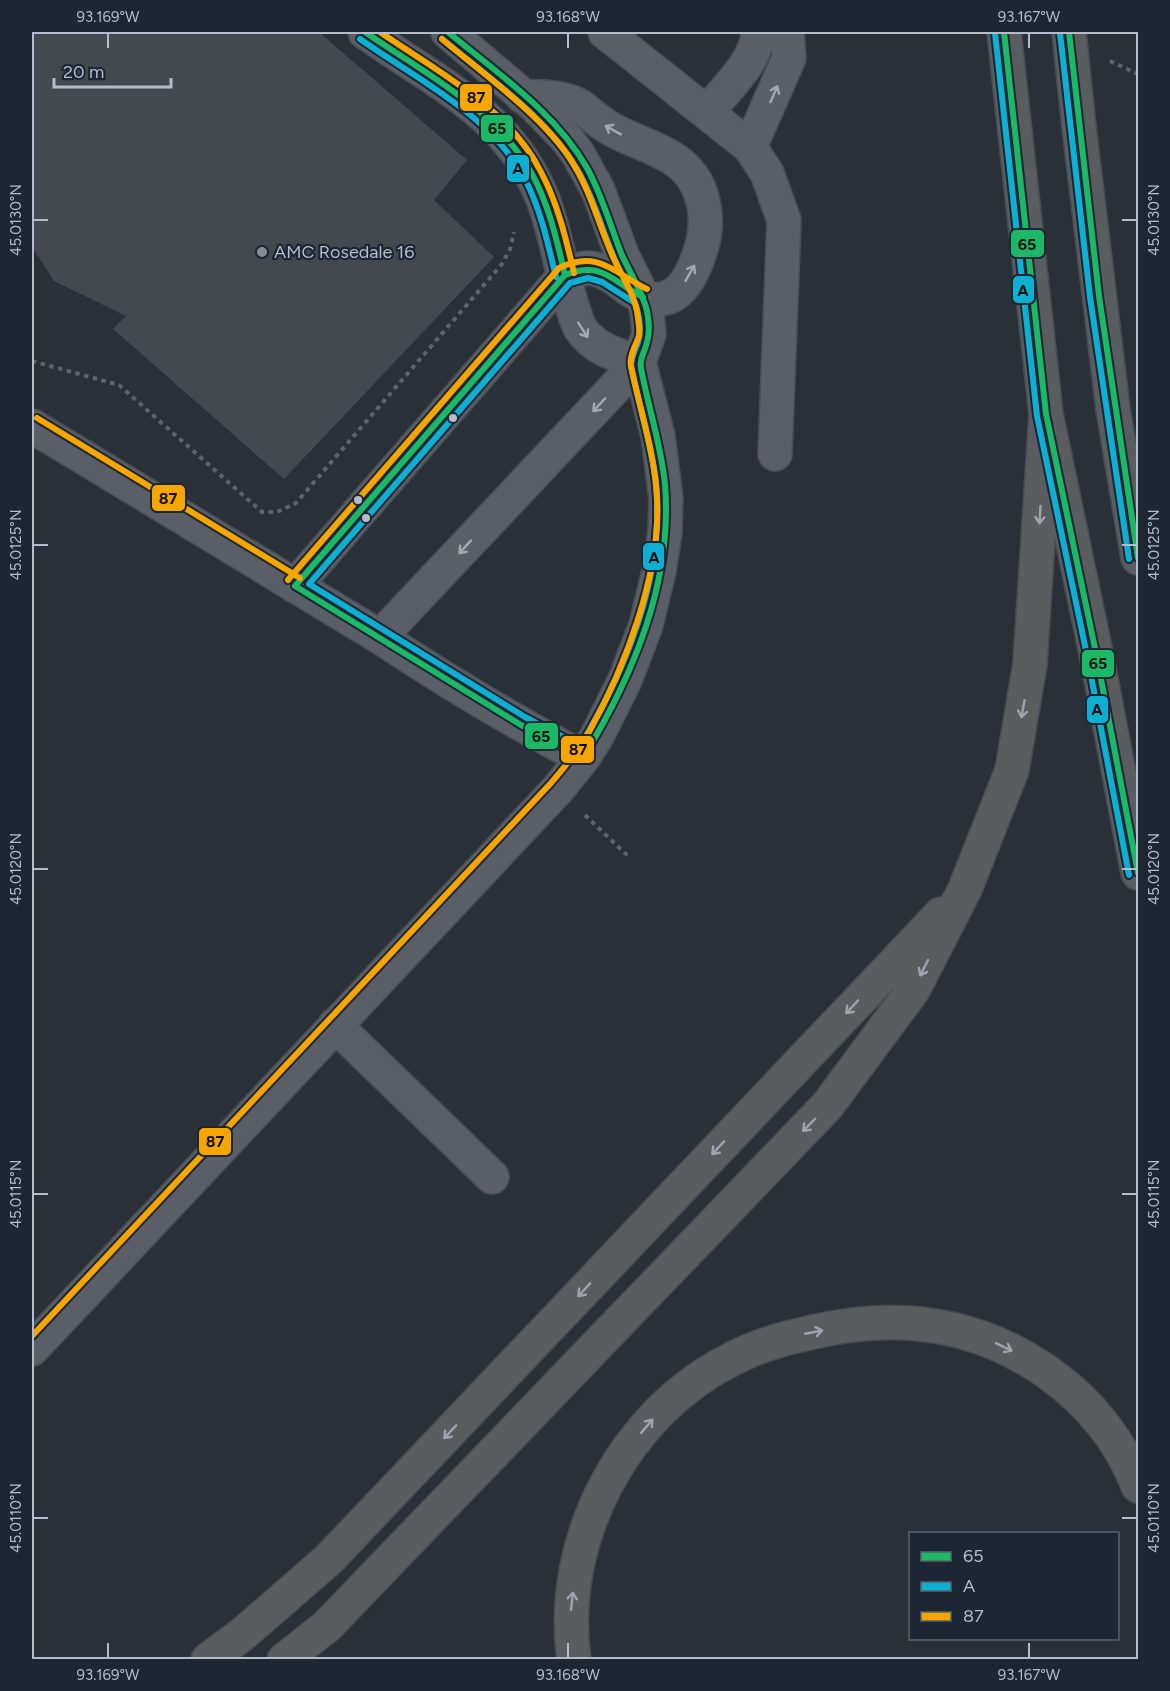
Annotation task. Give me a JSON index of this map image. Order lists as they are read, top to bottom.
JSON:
{
  "places": ["AMC Rosedale 16"],
  "lines": ["transit line 65", "transit line 87", "transit line A"],
  "legend": ["65", "A", "87"],
  "scale_bar": "20 m",
  "coordinates": [
    "93.169°W",
    "93.168°W",
    "93.167°W",
    "45.0130°N",
    "45.0125°N",
    "45.0120°N",
    "45.0115°N",
    "45.0110°N"
  ]
}
